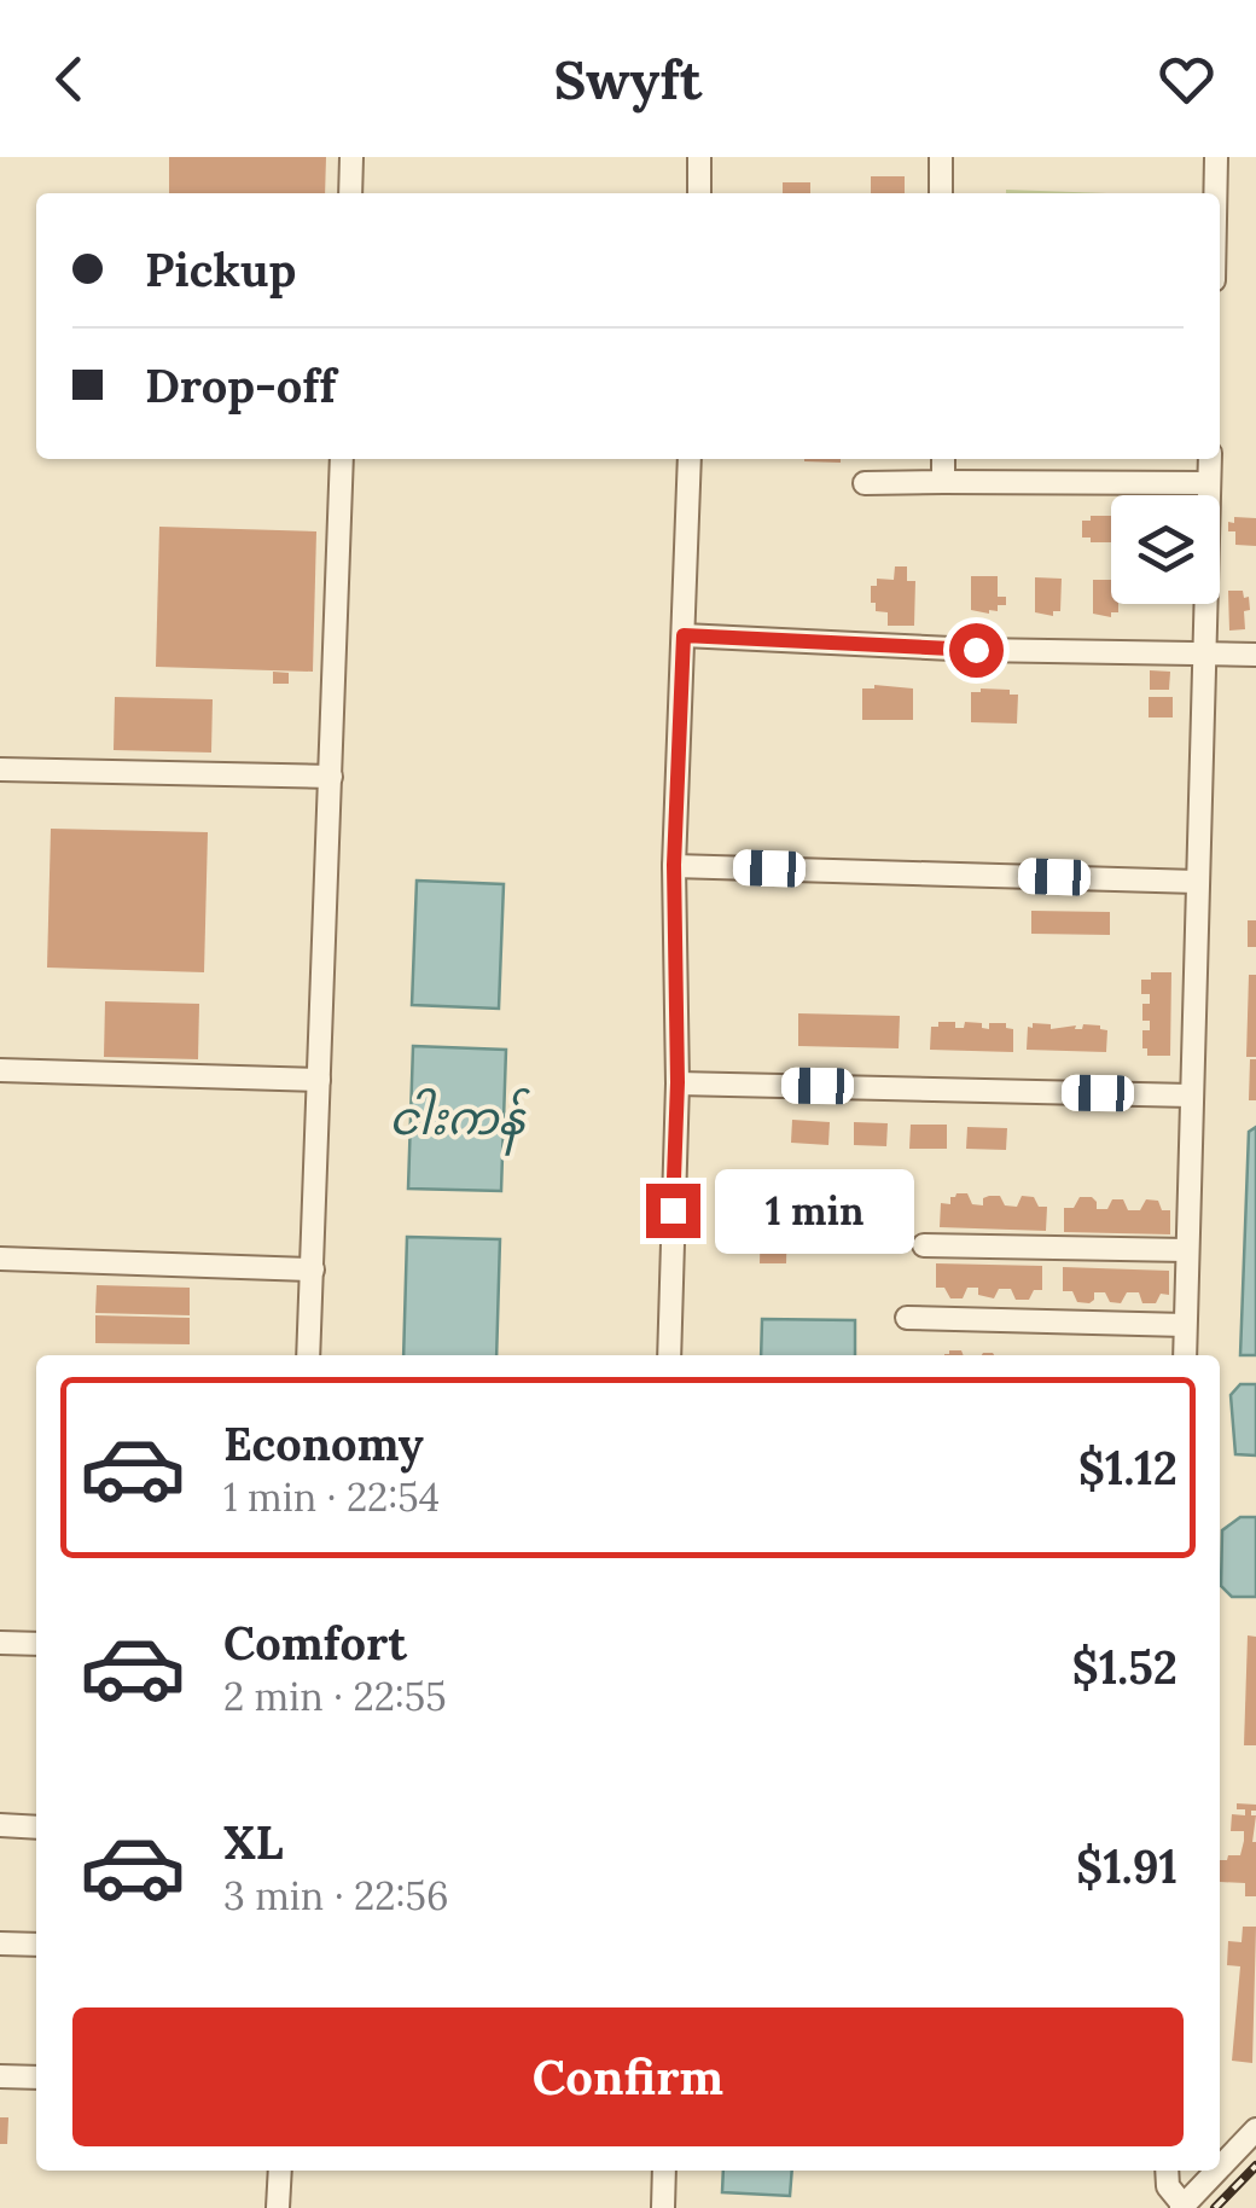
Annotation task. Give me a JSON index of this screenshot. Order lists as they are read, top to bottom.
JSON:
{
  "water": ["ငါးကန်"],
  "page": {
    "header": "Swyft",
    "banner": ["Pickup", "Drop-off"],
    "bubble": "1 min",
    "list": [
      {
        "name": "Economy",
        "note": "1 min · 22:54",
        "value": "$1.12"
      },
      {
        "name": "Comfort",
        "note": "2 min · 22:55",
        "value": "$1.52"
      },
      {
        "name": "XL",
        "note": "3 min · 22:56",
        "value": "$1.91"
      }
    ],
    "buttons": "Confirm"
  }
}
